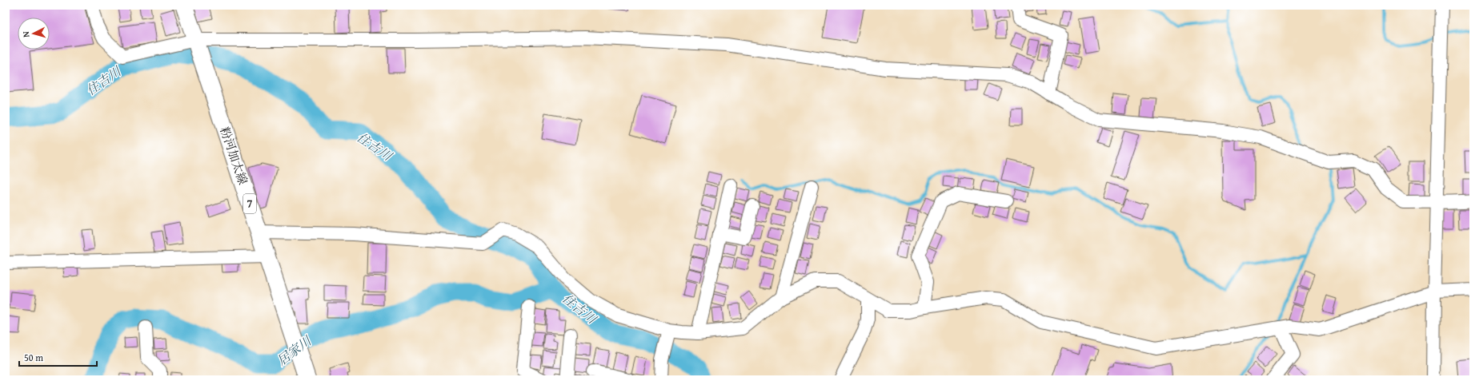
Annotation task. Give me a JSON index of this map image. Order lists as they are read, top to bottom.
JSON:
{
  "streets": {
    "main road": ["粉河加太線", "7"]
  },
  "water": ["住吉川", "居家川"],
  "scale_bar": "50 m",
  "north": "left"
}
